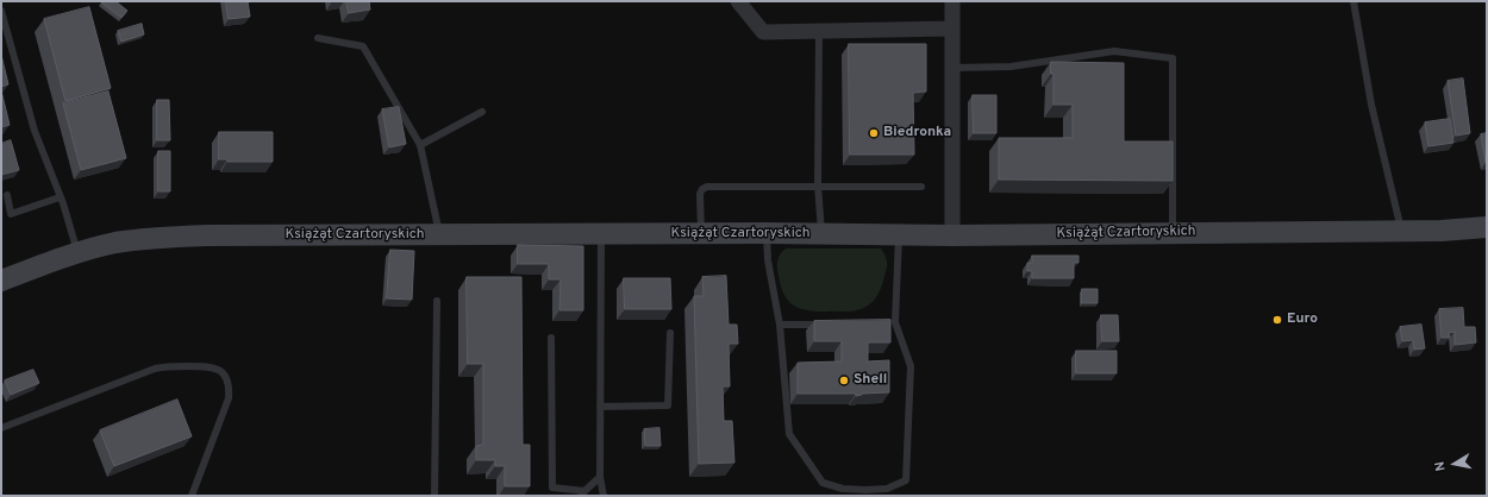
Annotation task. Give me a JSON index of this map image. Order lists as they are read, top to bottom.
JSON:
{
  "streets": {
    "main road": ["Książąt Czartoryskich"]
  },
  "places": ["Biedronka", "Euro", "Shell"],
  "north": "left"
}
